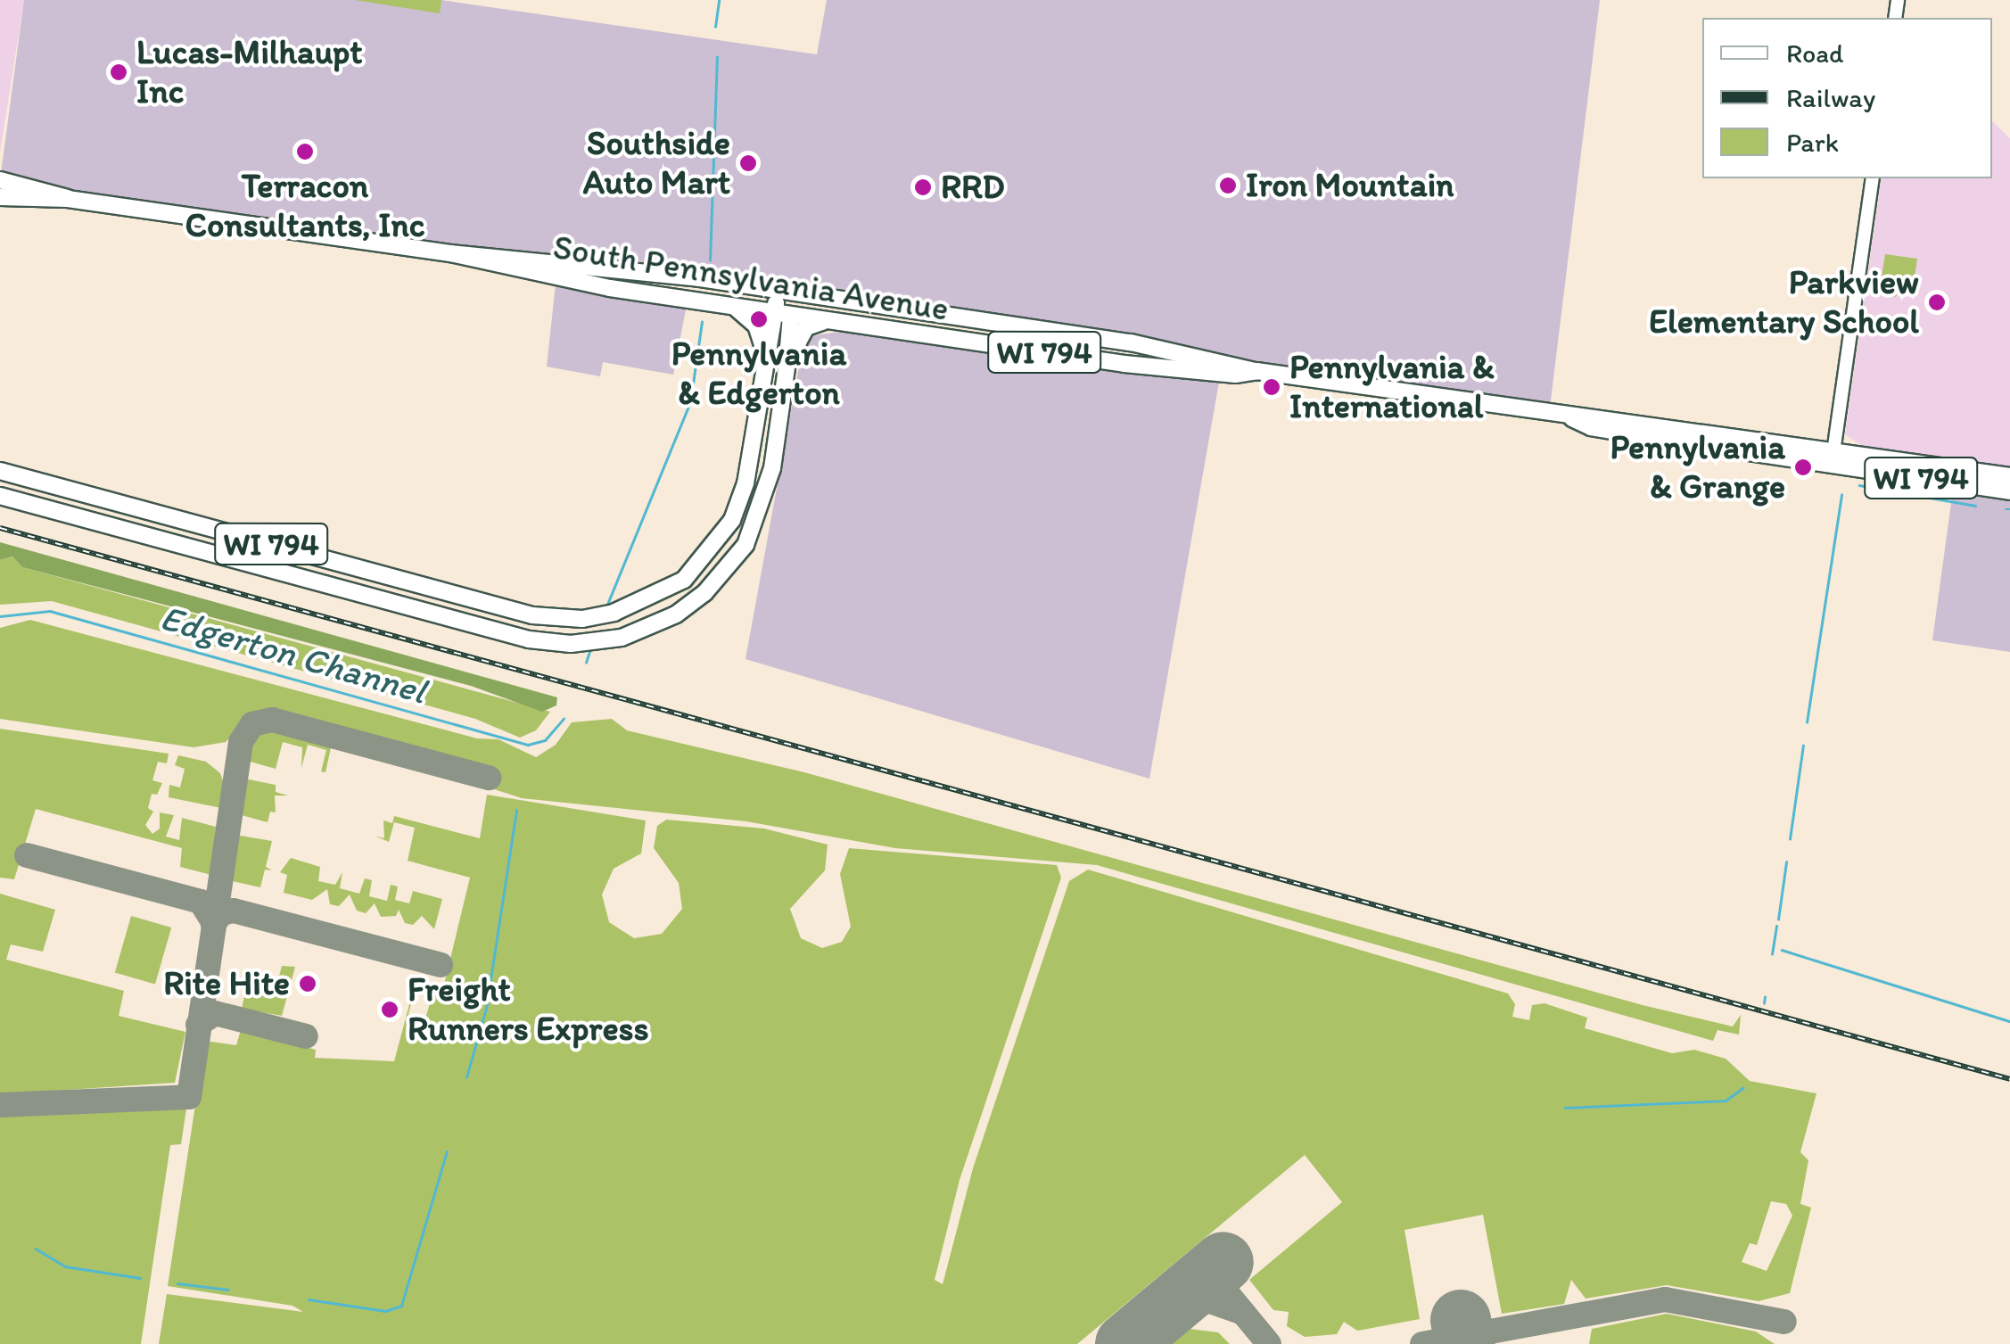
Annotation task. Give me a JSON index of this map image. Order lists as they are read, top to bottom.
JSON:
{
  "streets": {
    "main road": ["South Pennsylvania Avenue", "WI 794"]
  },
  "crossings": [
    ["South Pennsylvania Avenue", "WI 794"]
  ],
  "water": ["Edgerton Channel"],
  "places": [
    "Lucas-Milhaupt Inc",
    "Terracon Consultants, Inc",
    "Southside Auto Mart",
    "Iron Mountain",
    "RRD",
    "Parkview Elementary School",
    "Pennylvania & Edgerton",
    "Pennylvania & International",
    "Pennylvania & Grange",
    "Rite Hite",
    "Freight Runners Express"
  ],
  "legend": ["Road", "Railway", "Park"]
}
